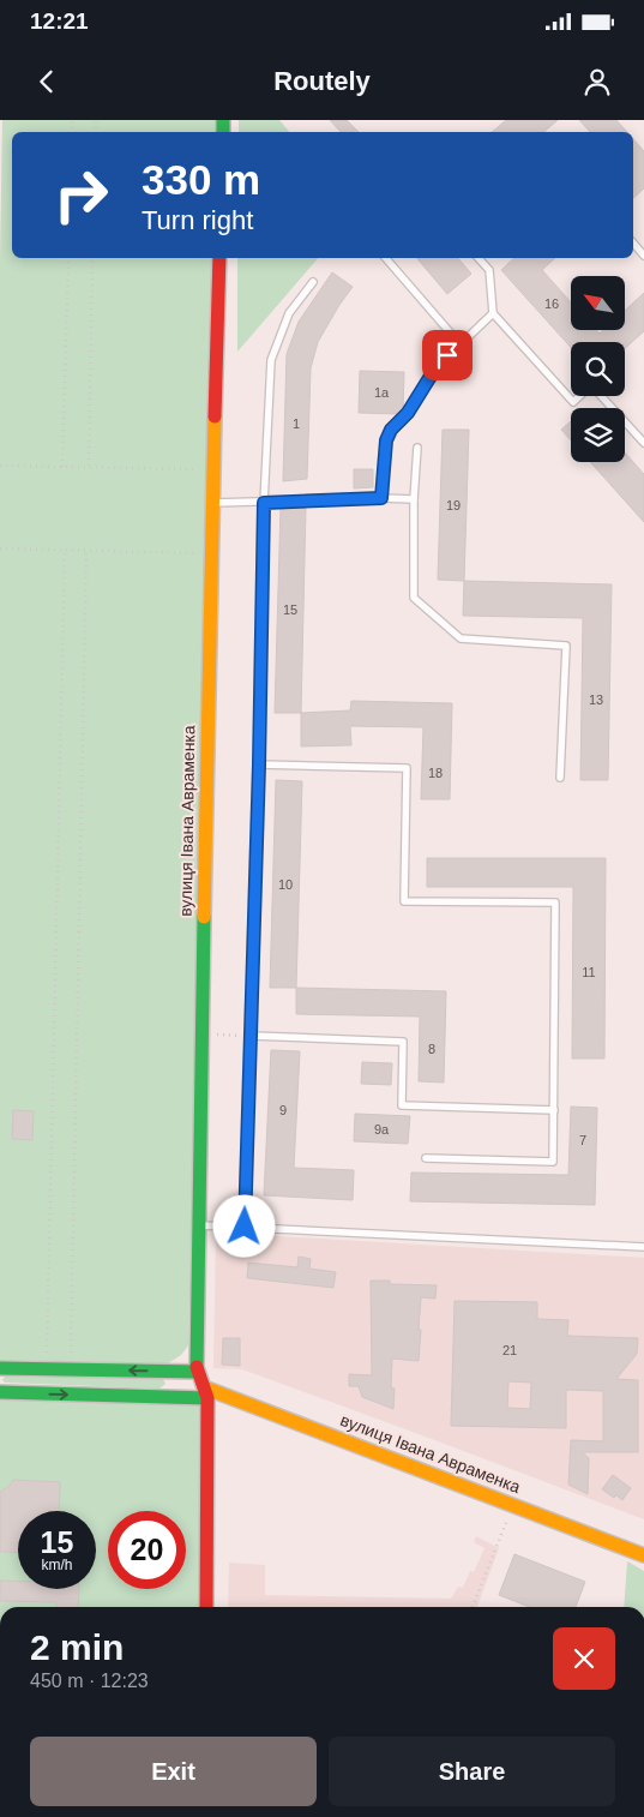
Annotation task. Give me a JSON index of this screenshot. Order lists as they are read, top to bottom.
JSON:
{
  "streets": {
    "street": ["вулиця Івана Авраменка"]
  },
  "house_numbers": [
    "16",
    "1а",
    "1",
    "19",
    "15",
    "13",
    "18",
    "10",
    "11",
    "8",
    "9",
    "9а",
    "7",
    "21"
  ],
  "north": "top left",
  "page": {
    "status": "12:21",
    "header": "Routely",
    "turn": ["330 m", "Turn right"],
    "speed": "15 km/h",
    "limit": "20",
    "heading": ["2 min", "450 m · 12:23"],
    "buttons": ["Exit", "Share"]
  }
}
